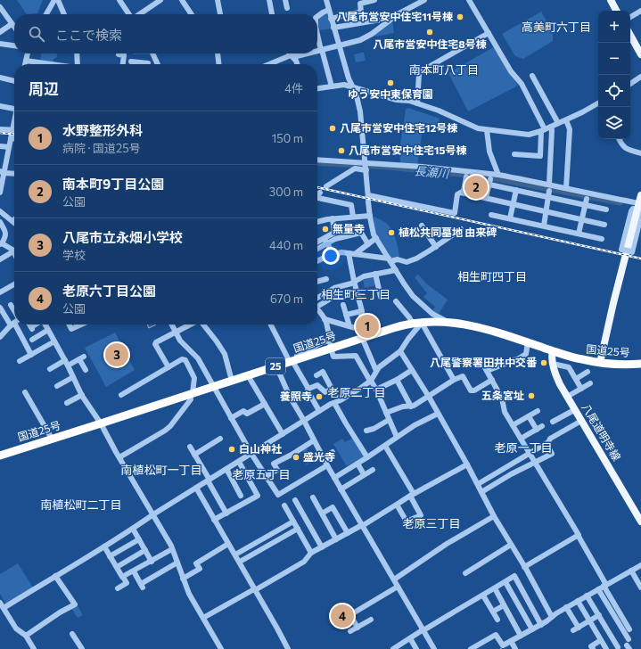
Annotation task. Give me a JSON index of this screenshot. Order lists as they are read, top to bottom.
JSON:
{
  "streets": {
    "highway": ["国道25号", "25"],
    "main road": ["八尾道明寺線"]
  },
  "crossings": [
    ["国道25号", "八尾道明寺線"]
  ],
  "districts": [
    "高美町六丁目",
    "南本町八丁目",
    "相生町四丁目",
    "相生町三丁目",
    "老原二丁目",
    "老原一丁目",
    "南植松町一丁目",
    "老原五丁目",
    "南植松町二丁目",
    "老原三丁目"
  ],
  "water": ["長瀬川"],
  "places": [
    "八尾市営安中住宅11号棟",
    "八尾市営安中住宅8号棟",
    "ゆう安中東保育園",
    "八尾市営安中住宅12号棟",
    "八尾市営安中住宅15号棟",
    "無量寺",
    "植松共同墓地 由来碑",
    "八尾警察署田井中交番",
    "五条宮址",
    "養照寺",
    "白山神社",
    "盛光寺"
  ],
  "page": {
    "map_buttons": ["+", "−"],
    "search": "ここで検索",
    "heading": ["周辺", "4件"],
    "list": [
      {
        "mark": "1",
        "name": "水野整形外科",
        "note": "病院 · 国道25号",
        "value": "150 m"
      },
      {
        "mark": "2",
        "name": "南本町9丁目公園",
        "note": "公園",
        "value": "300 m"
      },
      {
        "mark": "3",
        "name": "八尾市立永畑小学校",
        "note": "学校",
        "value": "440 m"
      },
      {
        "mark": "4",
        "name": "老原六丁目公園",
        "note": "公園",
        "value": "670 m"
      }
    ],
    "pins": [
      "2",
      "1",
      "3",
      "4"
    ]
  }
}
